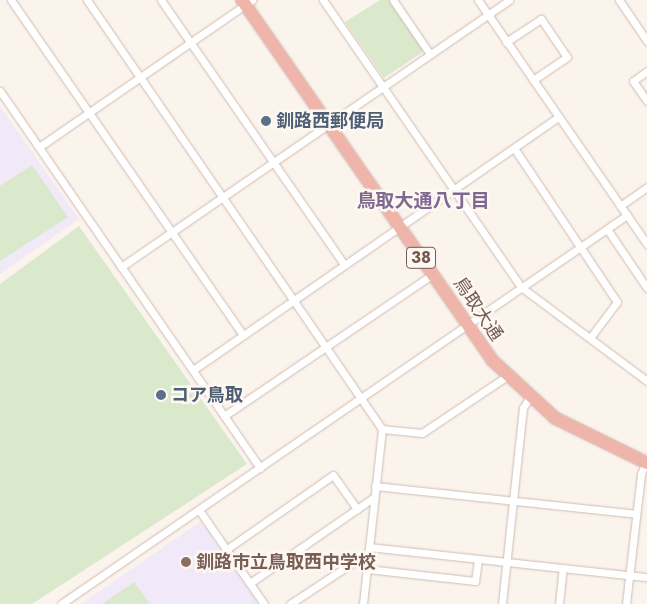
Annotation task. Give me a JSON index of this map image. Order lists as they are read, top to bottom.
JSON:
{
  "streets": {
    "highway": ["38", "鳥取大通"]
  },
  "districts": ["鳥取大通八丁目"],
  "places": ["釧路西郵便局", "コア鳥取", "釧路市立鳥取西中学校"]
}
